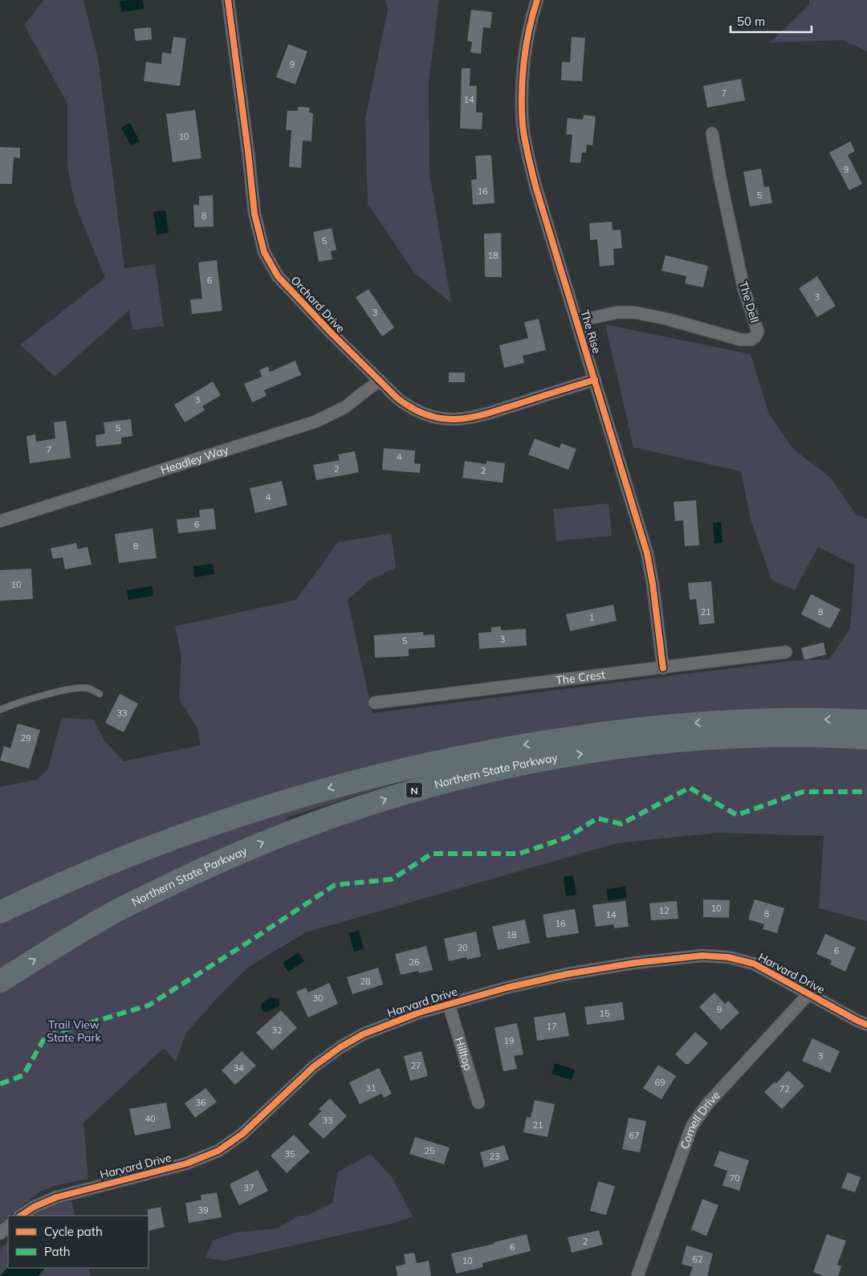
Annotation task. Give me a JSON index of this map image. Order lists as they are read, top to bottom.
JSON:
{
  "streets": {
    "highway": ["Northern State Parkway", "N"],
    "street": [
      "The Dell",
      "Orchard Drive",
      "The Rise",
      "Headley Way",
      "The Crest",
      "Harvard Drive",
      "Hilltop",
      "Cornell Drive"
    ]
  },
  "crossings": [
    ["The Dell", "The Rise"],
    ["Orchard Drive", "The Rise"],
    ["Orchard Drive", "Headley Way"],
    ["The Rise", "The Crest"],
    ["Harvard Drive", "Hilltop"],
    ["Harvard Drive", "Cornell Drive"]
  ],
  "parks": ["Trail View State Park"],
  "house_numbers": [
    "9",
    "7",
    "14",
    "10",
    "9",
    "16",
    "5",
    "8",
    "5",
    "18",
    "6",
    "3",
    "3",
    "3",
    "5",
    "7",
    "4",
    "2",
    "2",
    "4",
    "6",
    "8",
    "10",
    "21",
    "8",
    "1",
    "3",
    "5",
    "33",
    "29",
    "10",
    "12",
    "8",
    "14",
    "16",
    "18",
    "20",
    "6",
    "26",
    "28",
    "30",
    "9",
    "15",
    "17",
    "32",
    "19",
    "3",
    "27",
    "34",
    "69",
    "31",
    "72",
    "36",
    "40",
    "33",
    "21",
    "67",
    "25",
    "35",
    "23",
    "70",
    "37",
    "39",
    "2",
    "6",
    "62",
    "10"
  ],
  "legend": ["Cycle path", "Path"],
  "scale_bar": "50 m"
}
